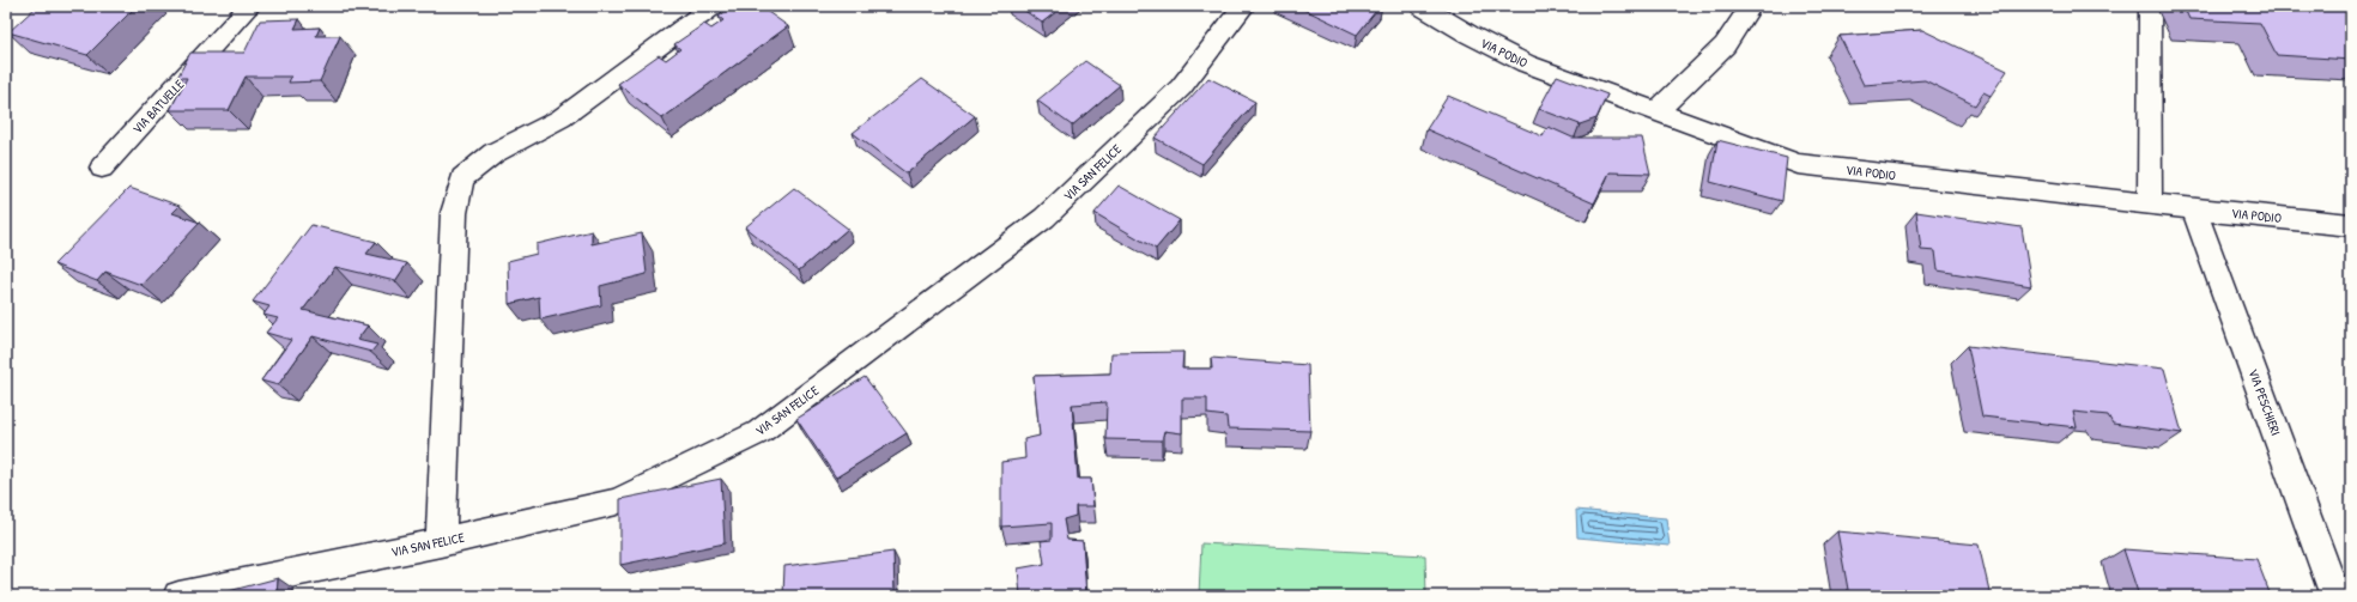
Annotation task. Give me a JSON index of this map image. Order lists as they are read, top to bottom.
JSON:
{
  "streets": {
    "street": [
      "VIA PODIO",
      "VIA BATUELLE",
      "VIA SAN FELICE",
      "VIA PESCHIERI"
    ]
  },
  "crossings": [
    ["VIA PODIO", "VIA PESCHIERI"]
  ]
}
